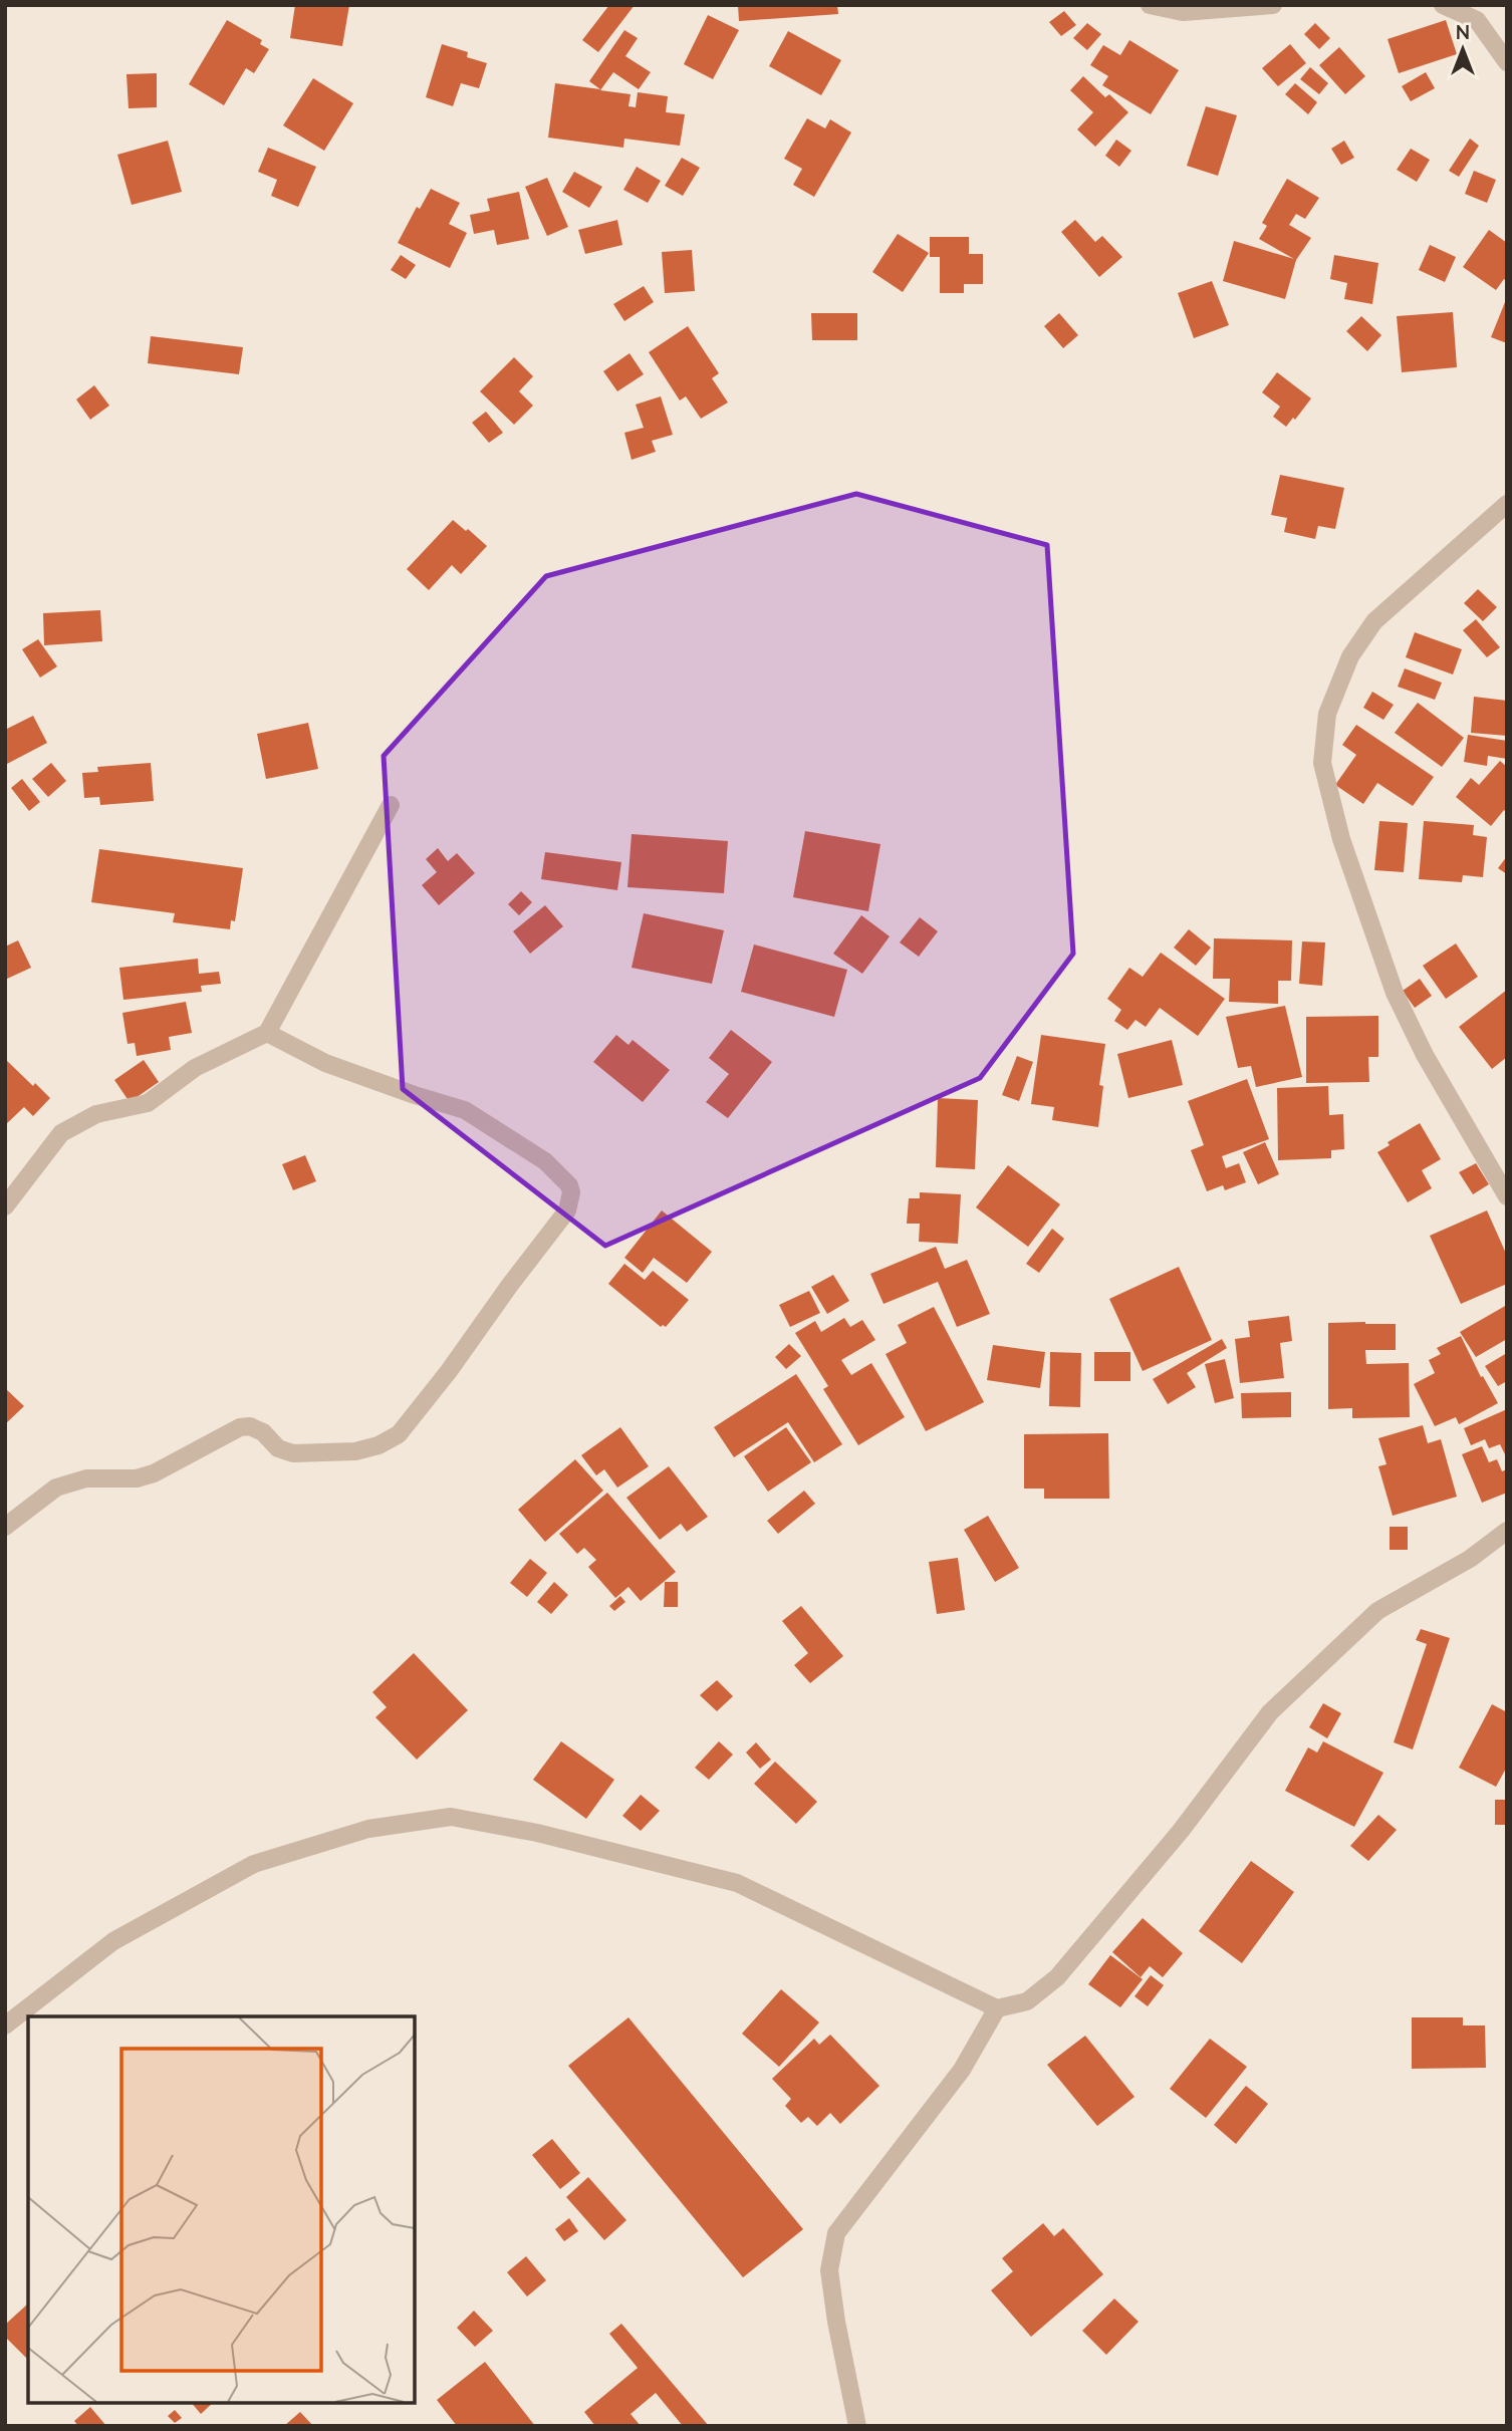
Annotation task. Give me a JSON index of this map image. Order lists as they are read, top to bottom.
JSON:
{
  "north": "top"
}
